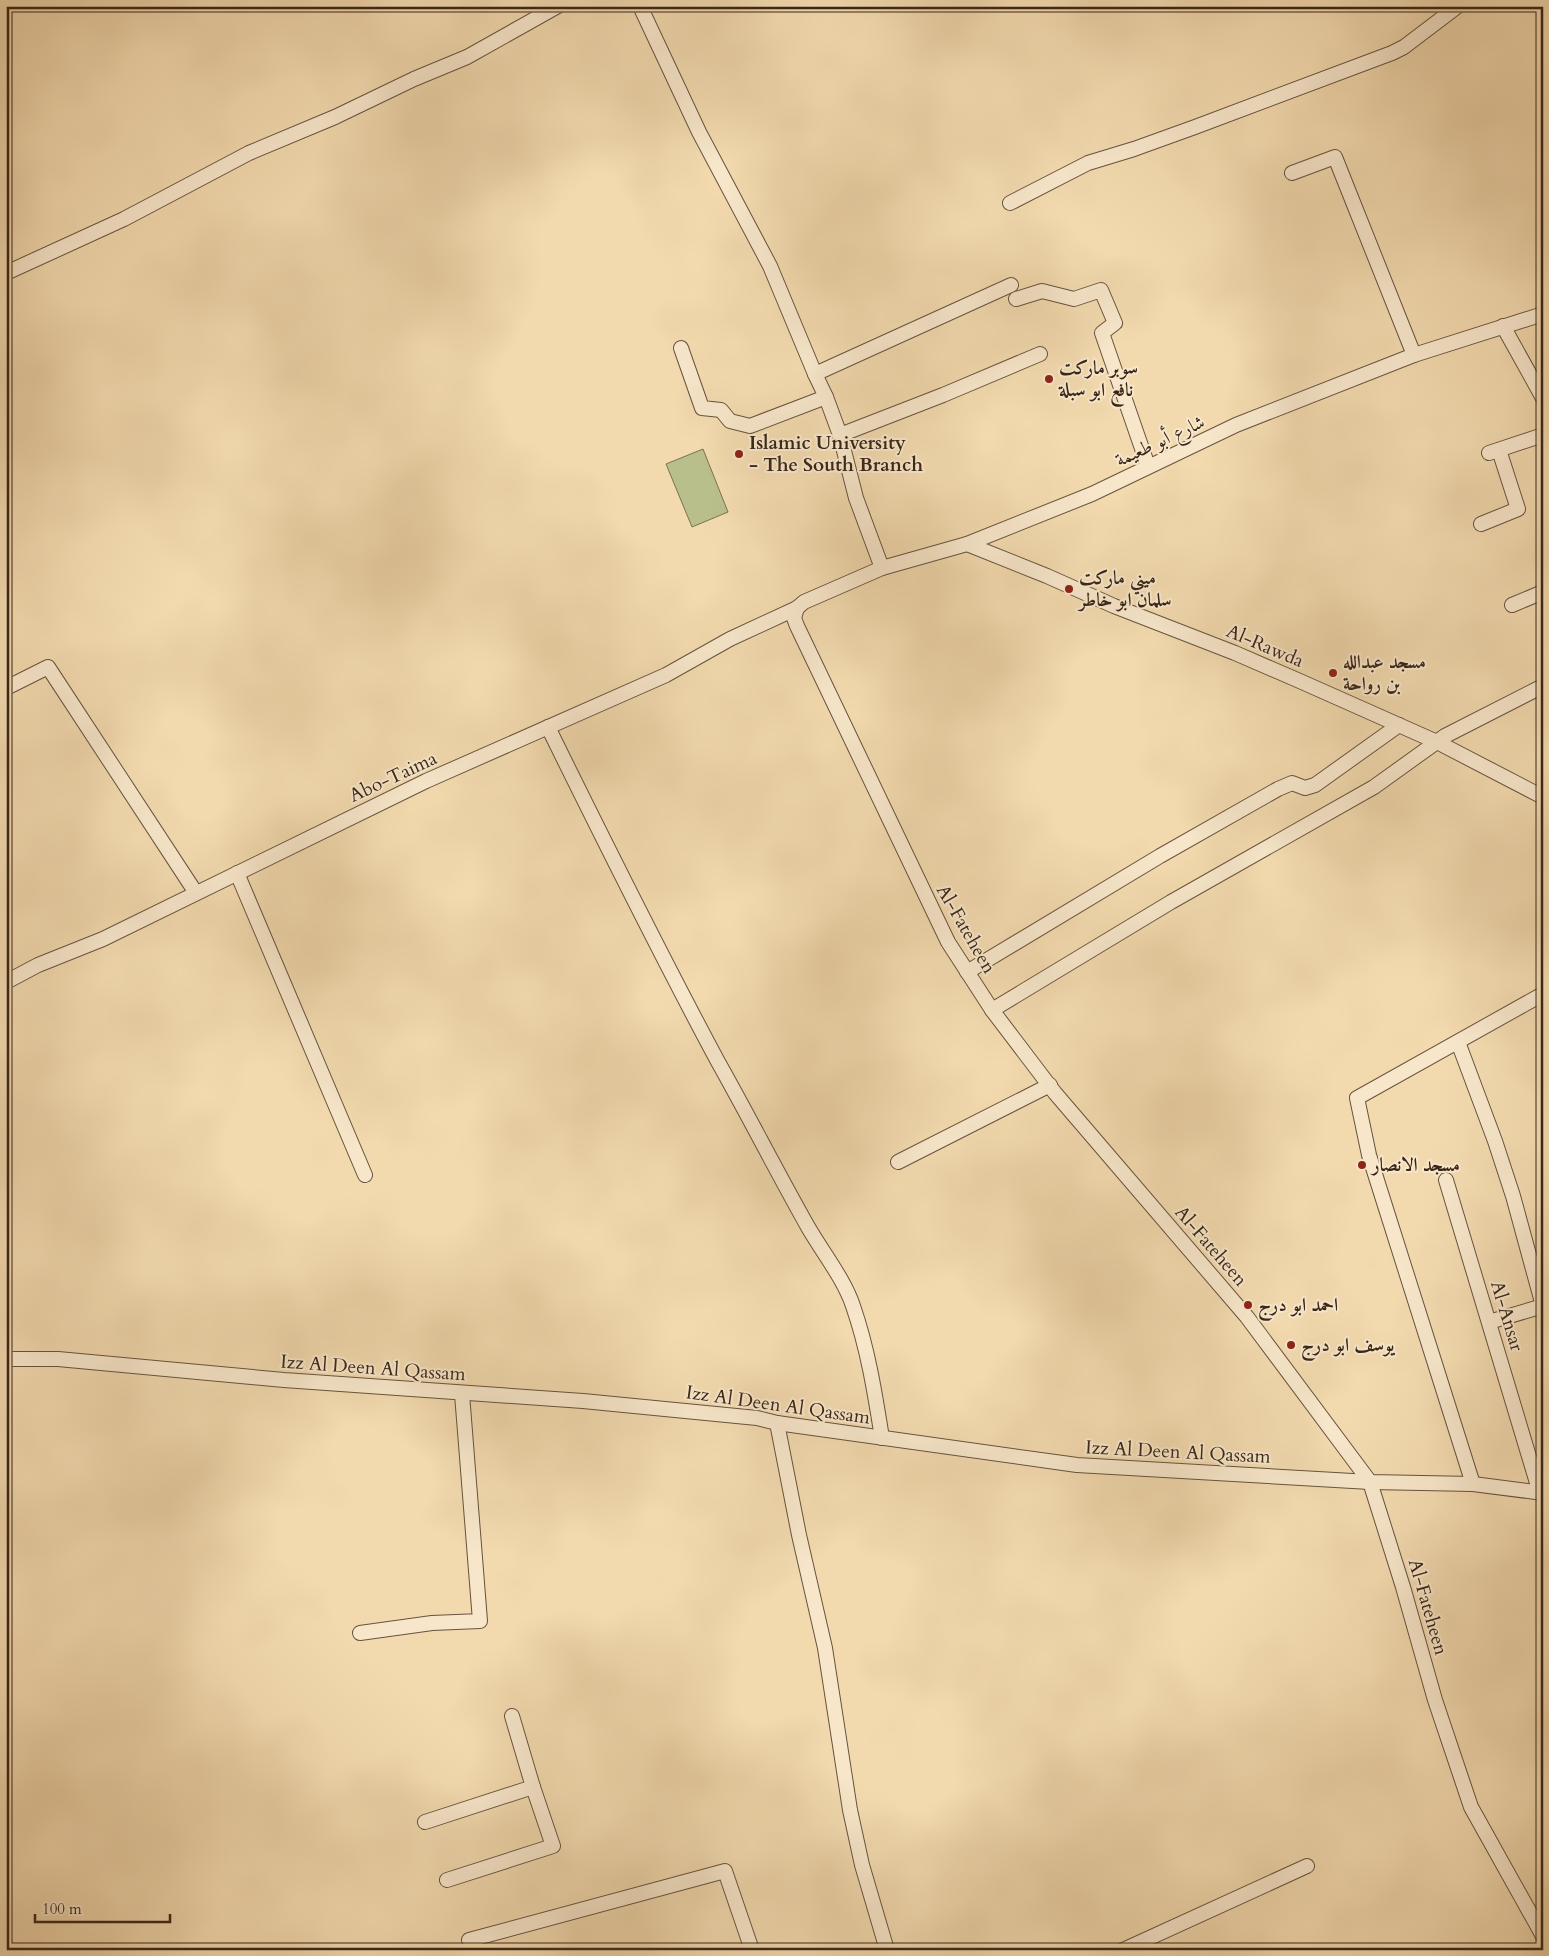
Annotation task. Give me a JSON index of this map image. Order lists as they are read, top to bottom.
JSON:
{
  "streets": {
    "street": [
      "شارع أبو طعيمة",
      "Al-Rawda",
      "Abo-Taima",
      "Al-Fateheen",
      "Al-Ansar",
      "Izz Al Deen Al Qassam"
    ]
  },
  "crossings": [
    ["شارع أبو طعيمة", "Al-Rawda"],
    ["شارع أبو طعيمة", "Abo-Taima"],
    ["شارع أبو طعيمة", "Al-Fateheen"],
    ["Abo-Taima", "Al-Fateheen"],
    ["Al-Fateheen", "Izz Al Deen Al Qassam"],
    ["Al-Ansar", "Izz Al Deen Al Qassam"]
  ],
  "places": [
    "سوبر ماركت نافع ابو سبلة",
    "Islamic University - The South Branch",
    "ميني ماركت سلمان ابو خاطر",
    "مسجد عبدالله بن رواحة",
    "مسجد الانصار",
    "احمد ابو درج",
    "يوسف ابو درج"
  ],
  "scale_bar": "100 m"
}
